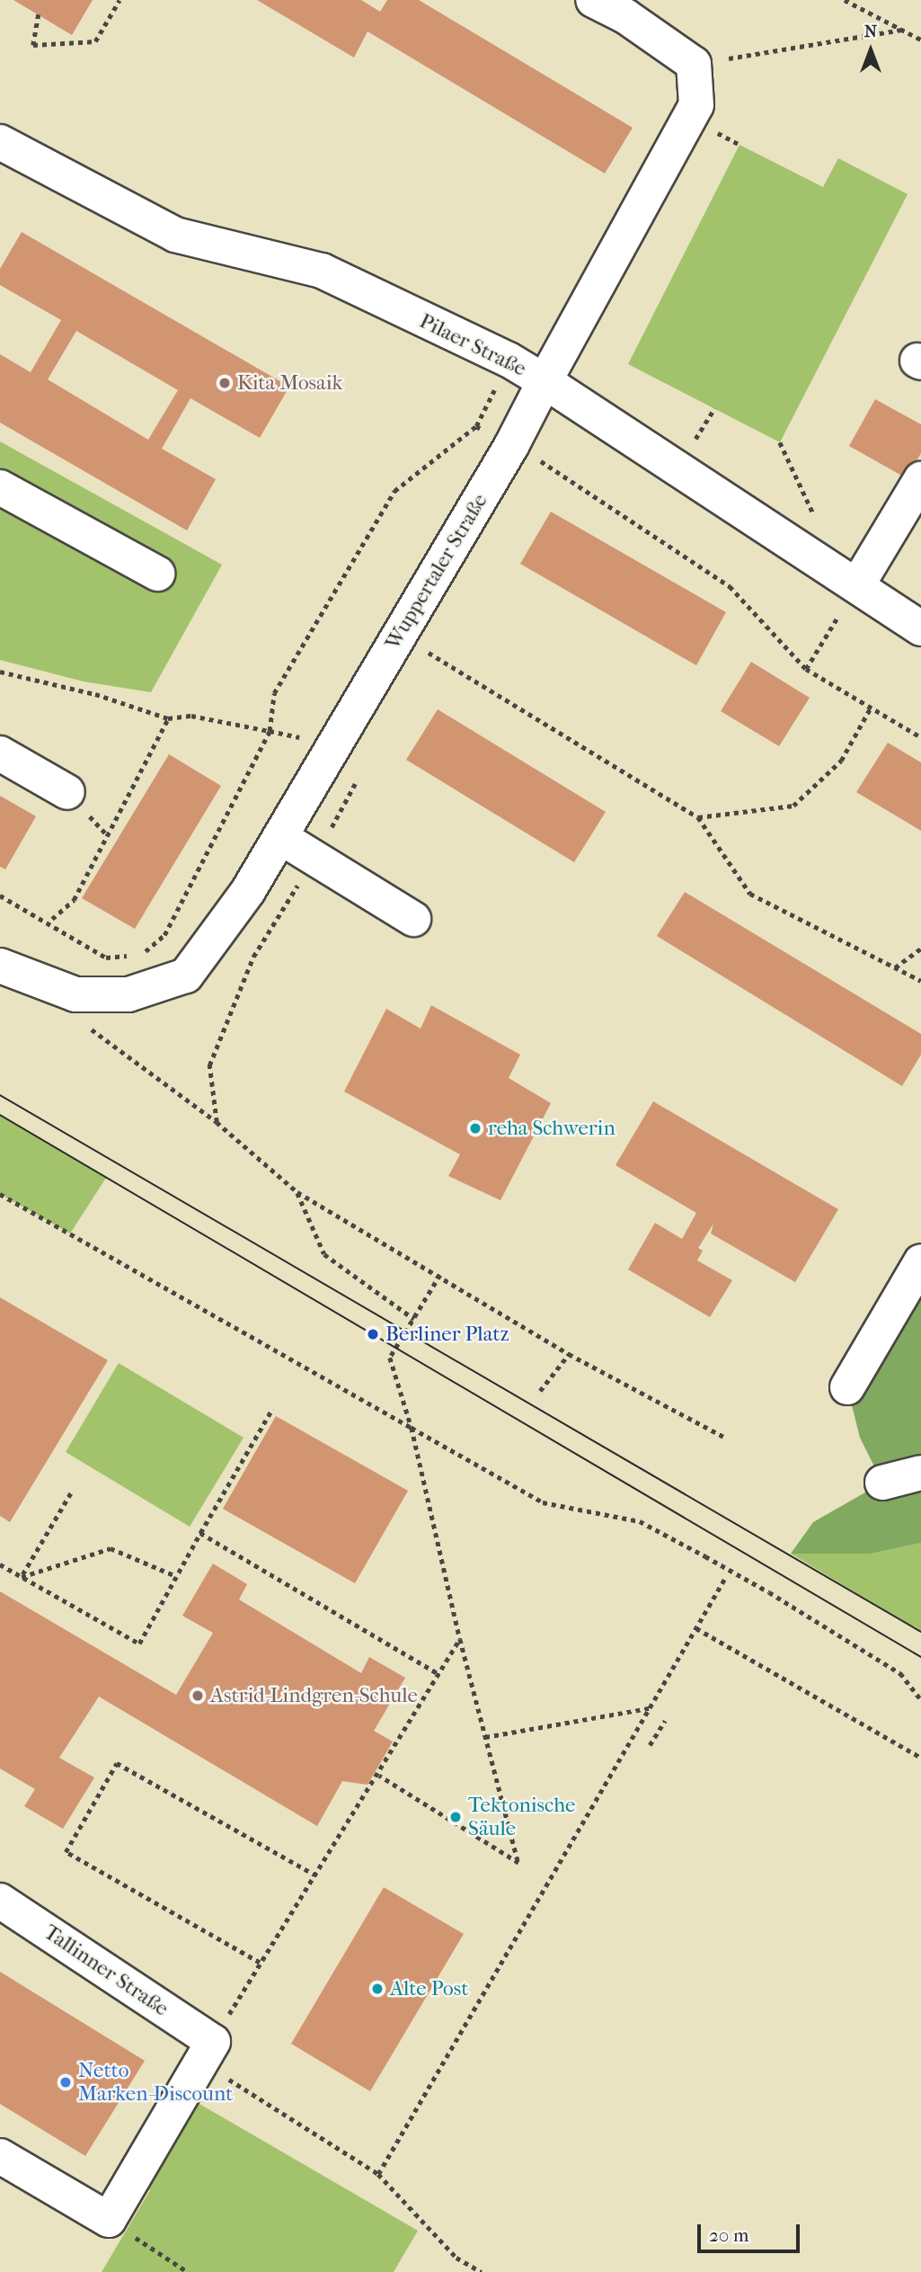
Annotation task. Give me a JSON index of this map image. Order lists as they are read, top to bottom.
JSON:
{
  "streets": {
    "street": ["Pilaer Straße", "Wuppertaler Straße", "Tallinner Straße"]
  },
  "crossings": [
    ["Pilaer Straße", "Wuppertaler Straße"]
  ],
  "places": [
    "Kita Mosaik",
    "reha Schwerin",
    "Berliner Platz",
    "Astrid-Lindgren-Schule",
    "Tektonische Säule",
    "Alte Post",
    "Netto Marken-Discount"
  ],
  "scale_bar": "20 m",
  "north": "top"
}
